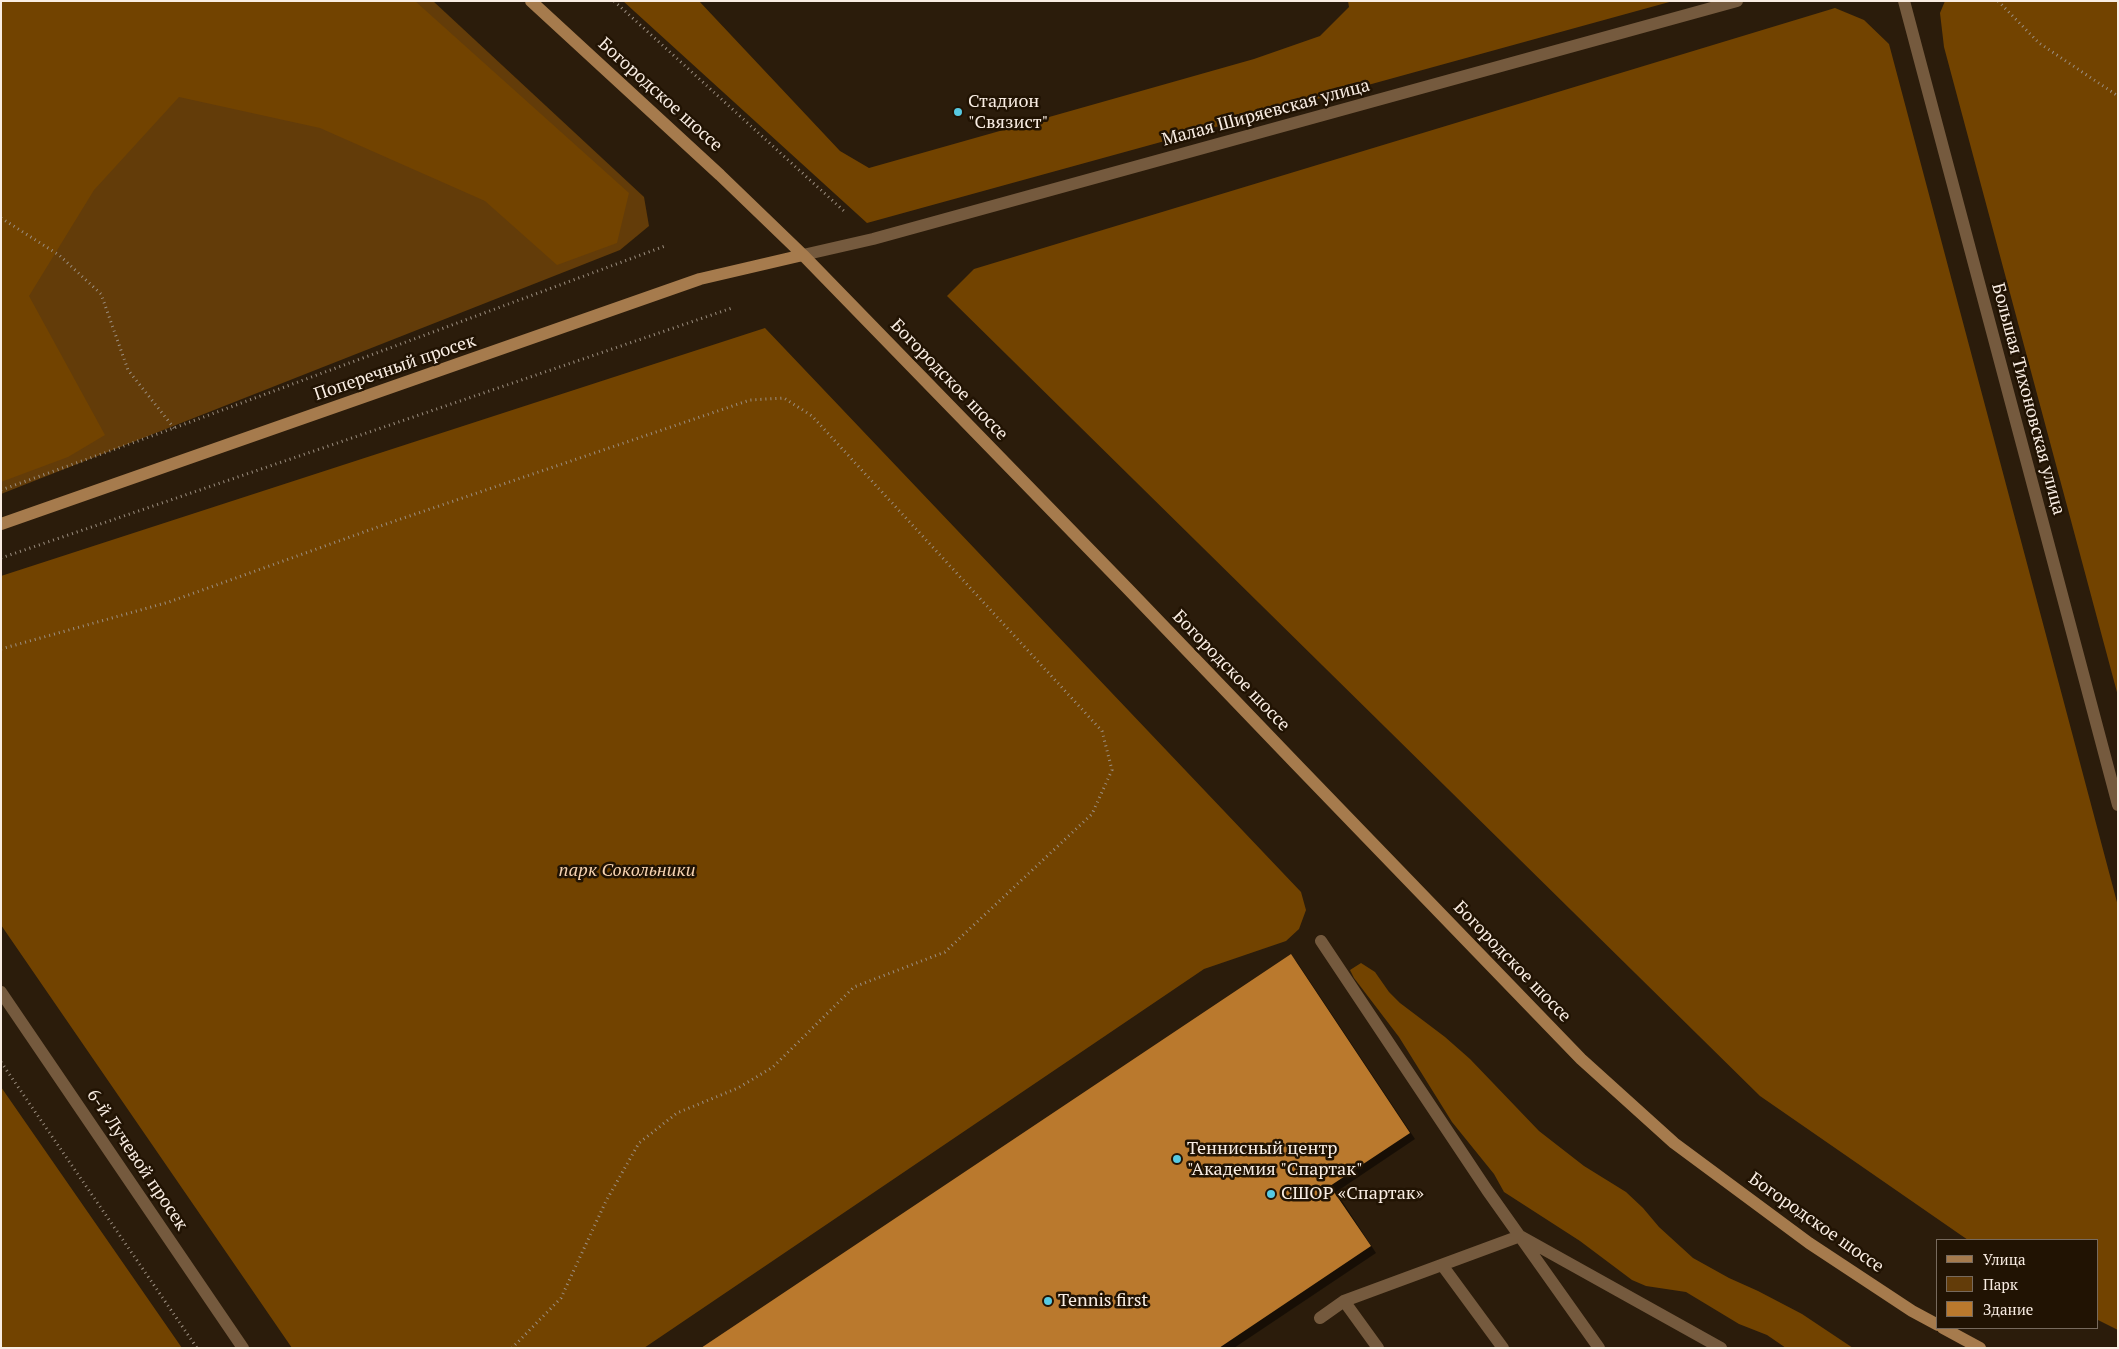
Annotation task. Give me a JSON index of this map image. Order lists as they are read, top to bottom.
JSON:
{
  "streets": {
    "main road": ["Богородское шоссе", "Поперечный просек"],
    "street": ["Малая Ширяевская улица", "Большая Тихоновская улица", "6-й Лучевой просек"]
  },
  "crossings": [
    ["Богородское шоссе", "Малая Ширяевская улица"],
    ["Богородское шоссе", "Поперечный просек"],
    ["Малая Ширяевская улица", "Поперечный просек"]
  ],
  "parks": ["парк Сокольники"],
  "places": [
    "Стадион \"Связист\"",
    "Теннисный центр \"Академия \"Спартак\"",
    "СШОР «Спартак»",
    "Tennis first"
  ],
  "legend": ["Улица", "Парк", "Здание"]
}
